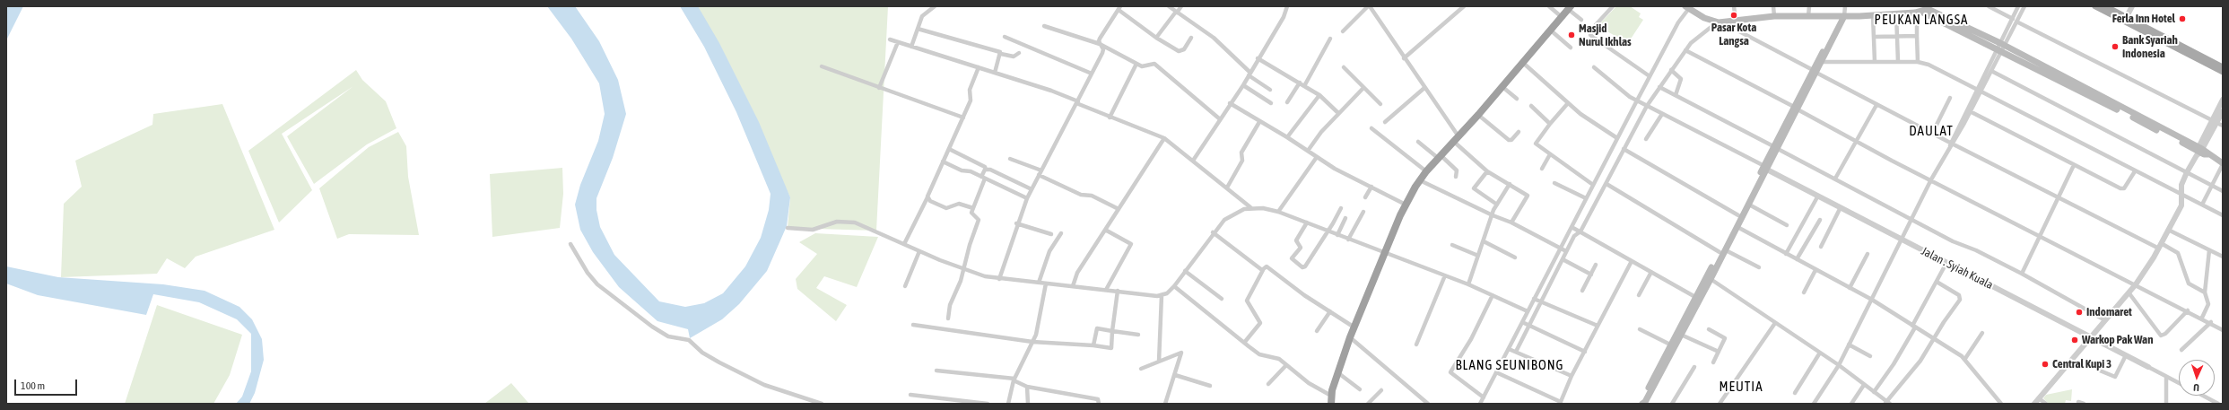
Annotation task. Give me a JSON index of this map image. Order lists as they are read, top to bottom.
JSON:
{
  "streets": {
    "street": ["Jalan . Syiah Kuala"]
  },
  "districts": [
    "PEUKAN LANGSA",
    "DAULAT",
    "BLANG SEUNIBONG",
    "MEUTIA"
  ],
  "places": [
    "Pasar Kota Langsa",
    "Ferla Inn Hotel",
    "Masjid Nurul Ikhlas",
    "Bank Syariah Indonesia",
    "Indomaret",
    "Warkop Pak Wan",
    "Central Kupi 3"
  ],
  "scale_bar": "100 m",
  "north": "bottom"
}
